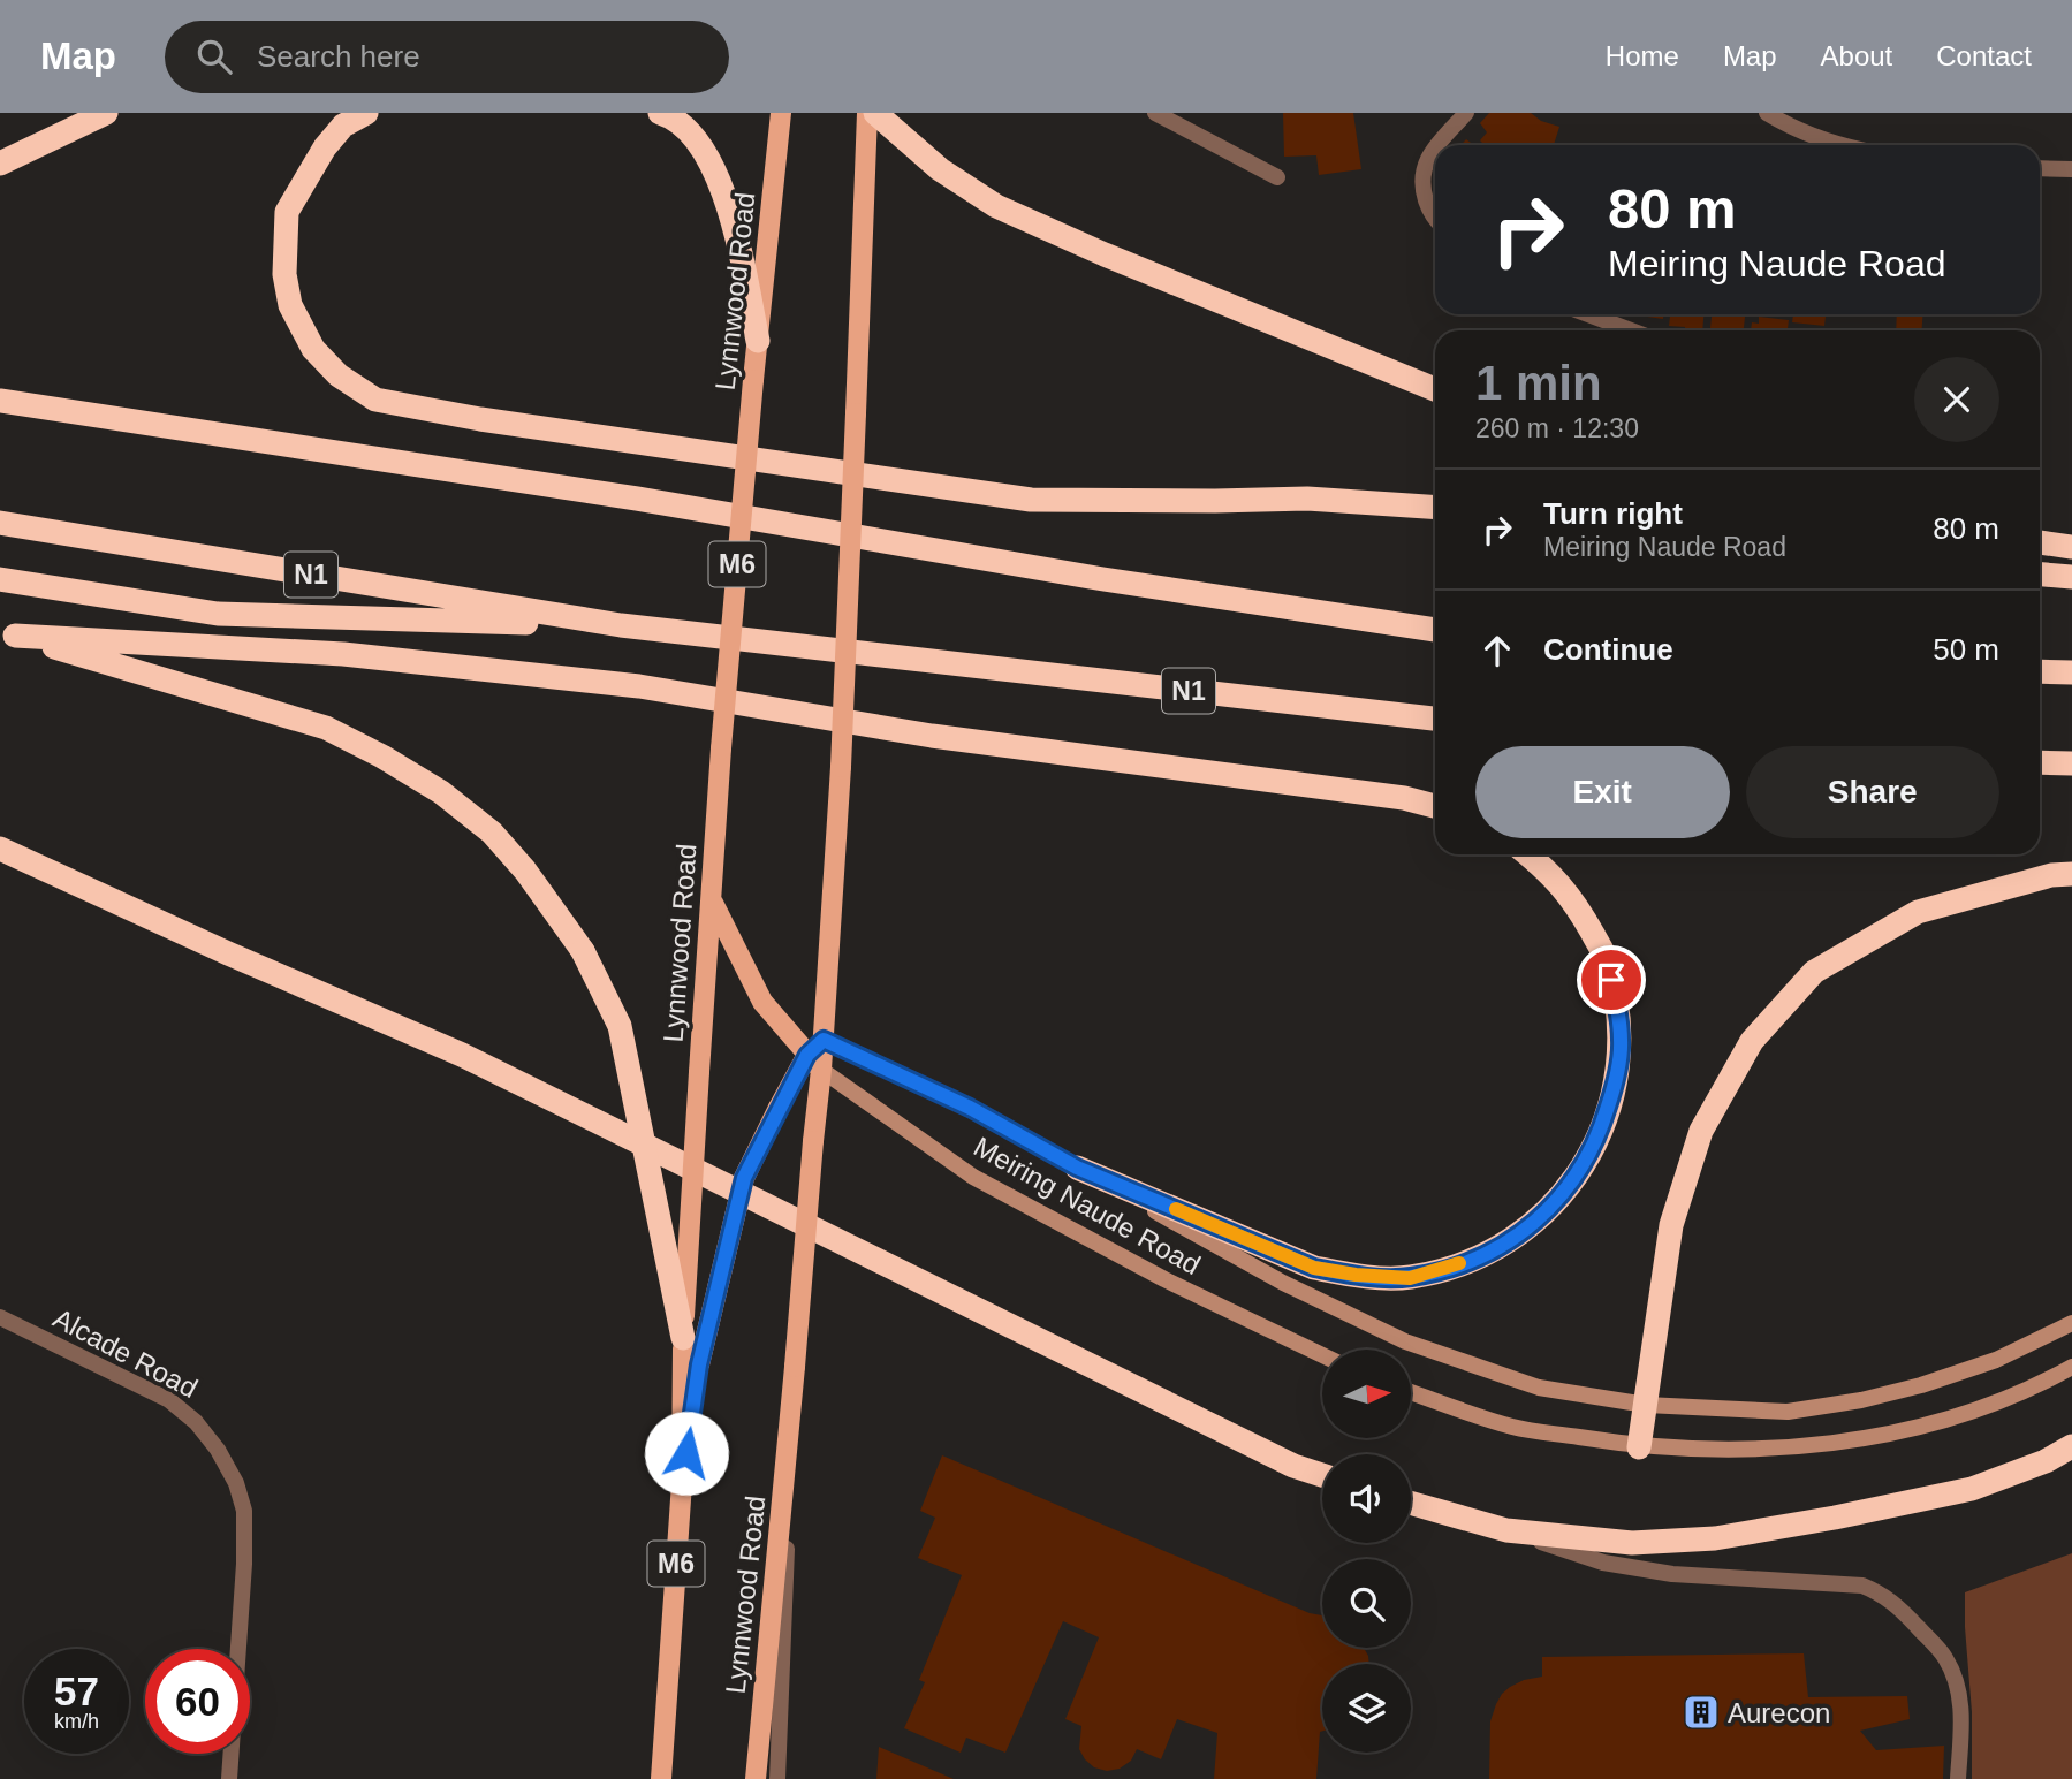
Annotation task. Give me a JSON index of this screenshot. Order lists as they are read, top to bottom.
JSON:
{
  "streets": {
    "highway": ["N1"],
    "main road": ["Lynnwood Road", "M6", "Meiring Naude Road"],
    "street": ["Alcade Road"]
  },
  "crossings": [
    ["Lynnwood Road", "Meiring Naude Road"]
  ],
  "places": {
    "building": ["Aurecon"]
  },
  "north": "right",
  "page": {
    "header": "Map",
    "search": "Search here",
    "nav": [
      "Home",
      "Map",
      "About",
      "Contact"
    ],
    "turn": ["80 m", "Meiring Naude Road"],
    "heading": ["1 min", "260 m · 12:30"],
    "list": [
      {
        "name": "Turn right",
        "note": "Meiring Naude Road",
        "value": "80 m"
      },
      {
        "name": "Continue",
        "value": "50 m"
      }
    ],
    "buttons": ["Exit", "Share"],
    "speed": "57 km/h",
    "limit": "60"
  }
}
